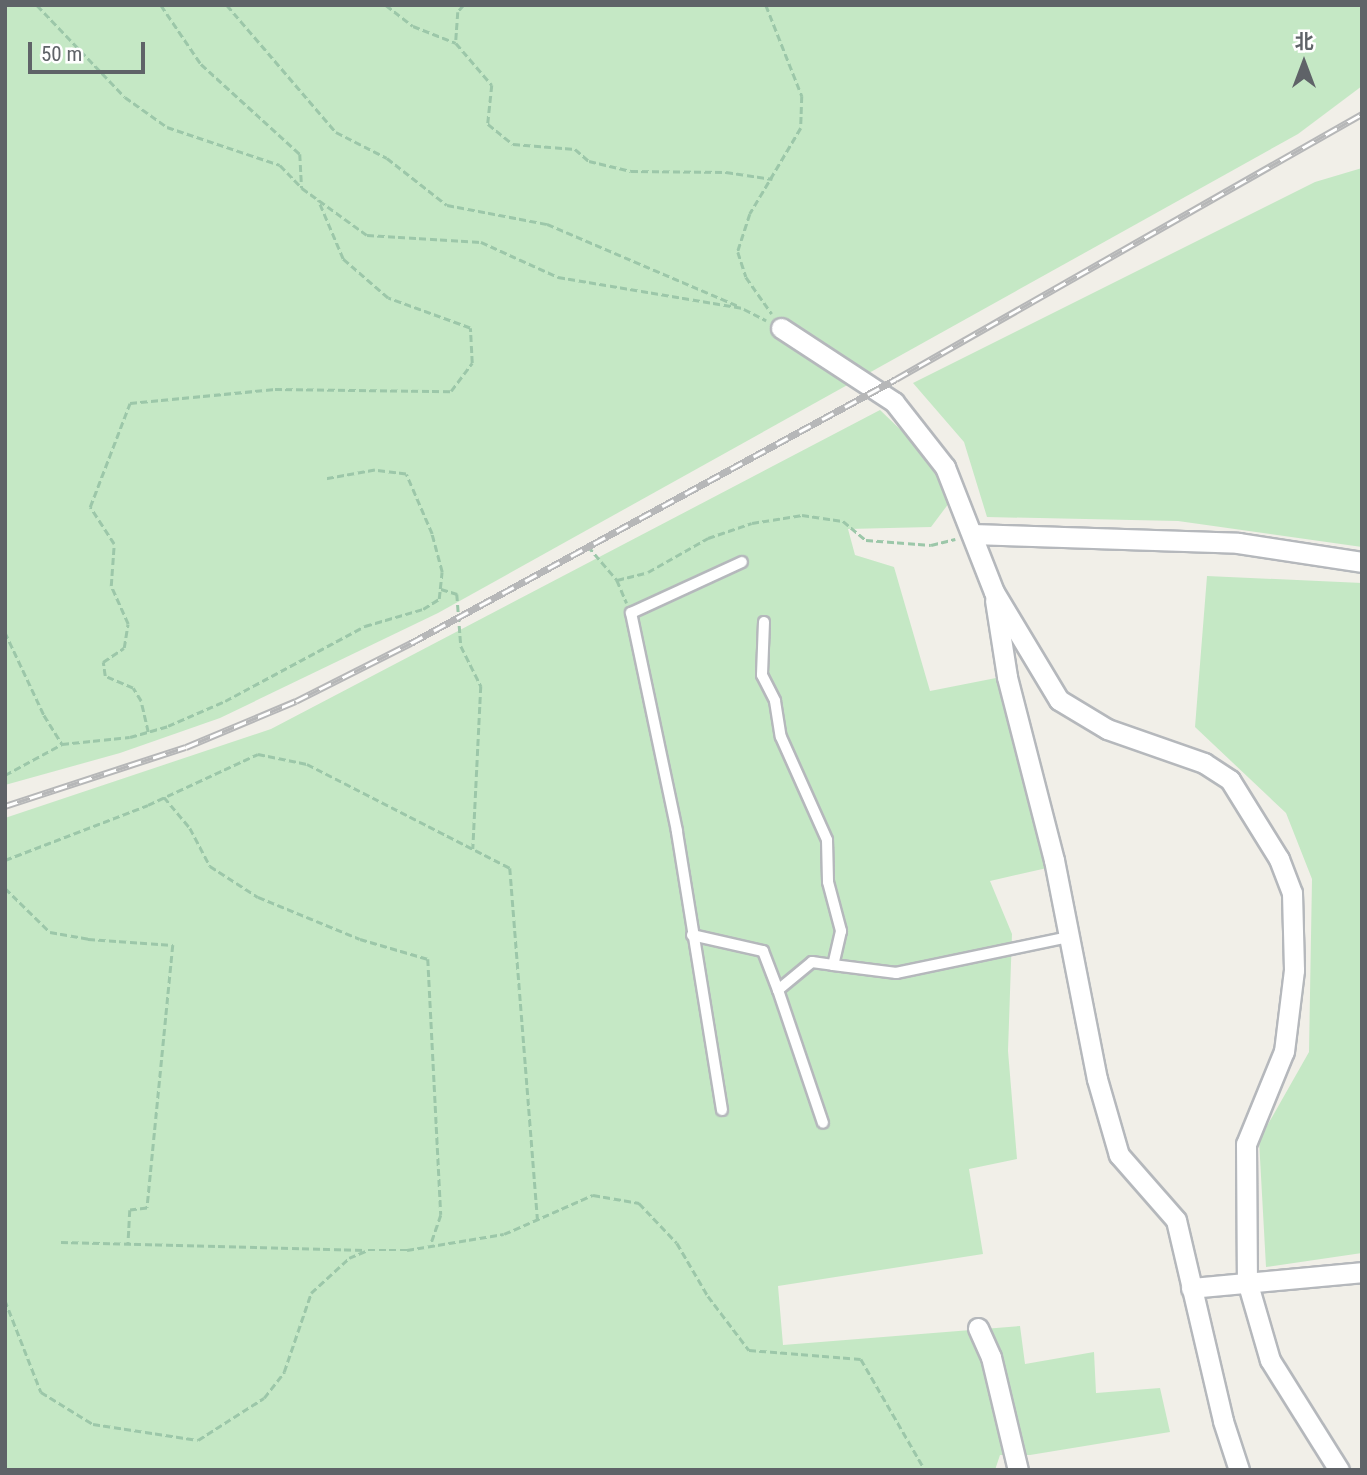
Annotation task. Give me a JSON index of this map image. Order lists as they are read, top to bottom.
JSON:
{
  "scale_bar": "50 m",
  "north": "top"
}
